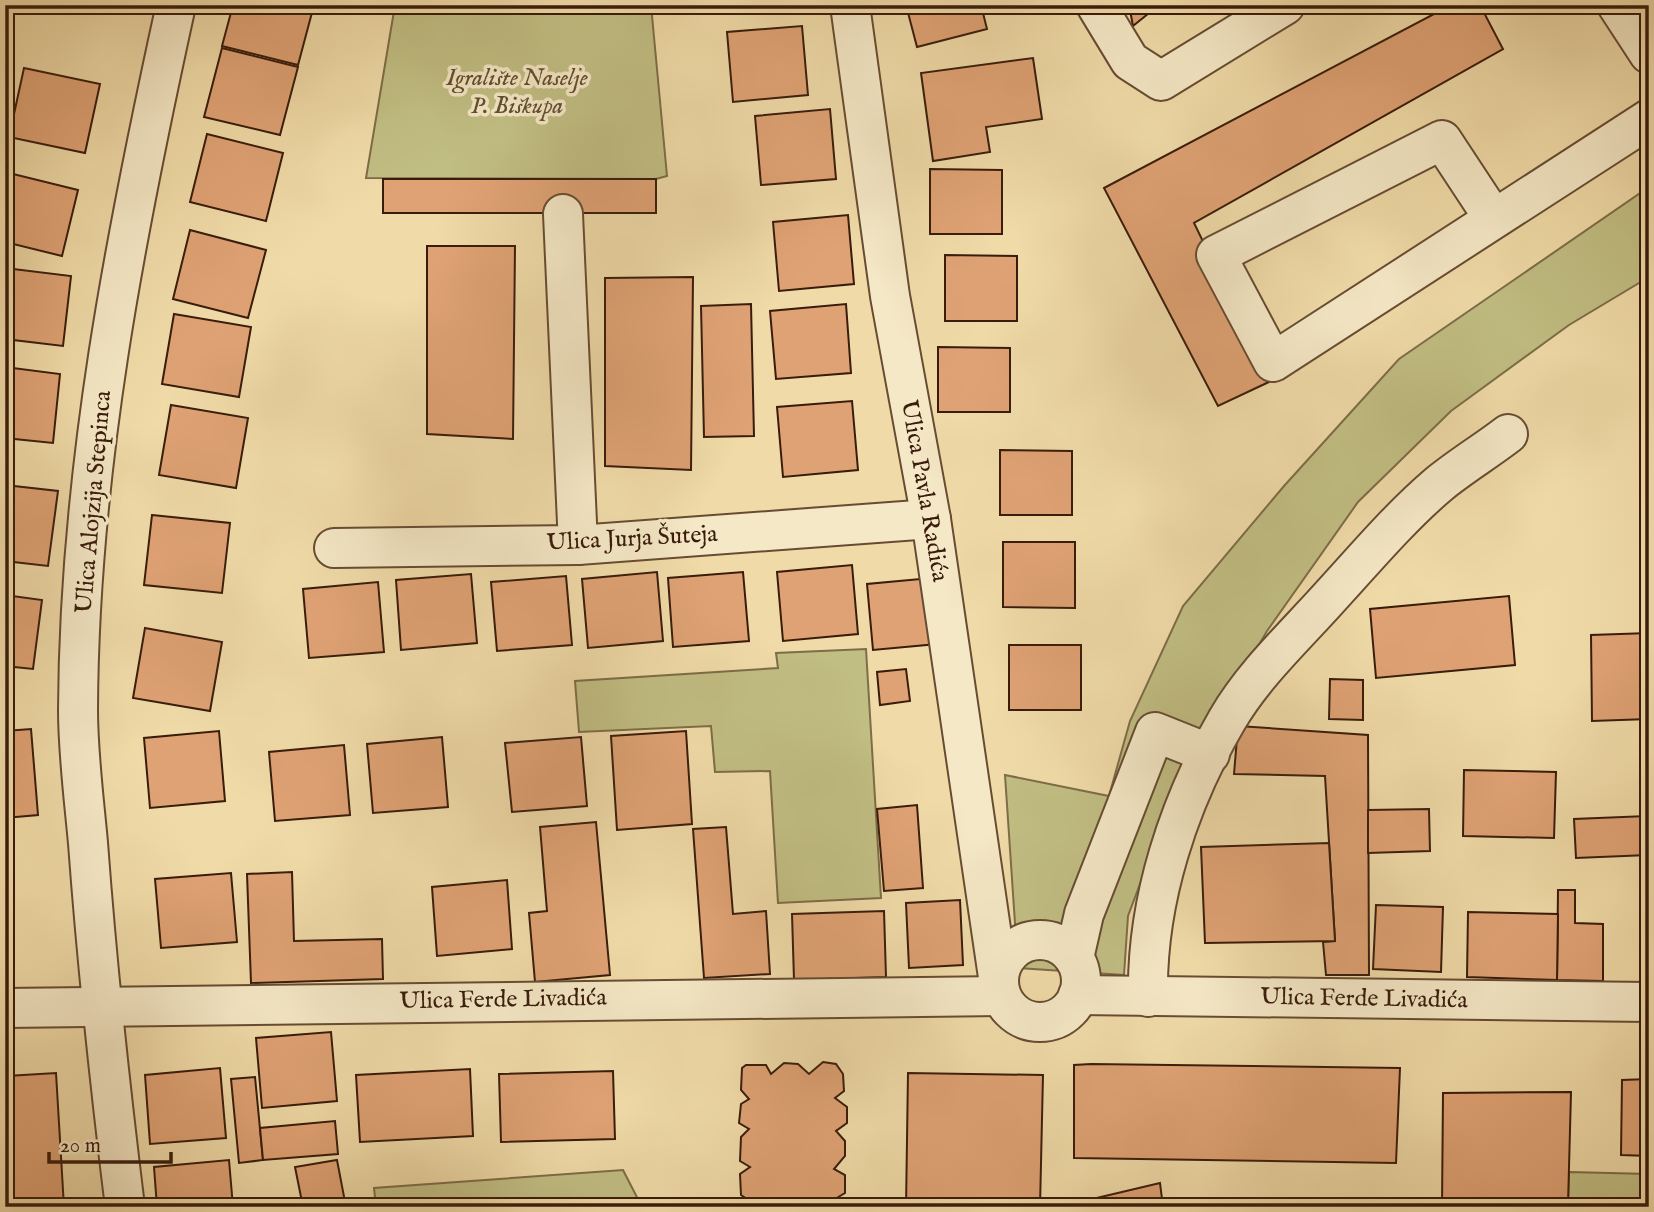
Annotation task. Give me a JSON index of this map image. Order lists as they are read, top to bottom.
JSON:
{
  "streets": {
    "street": [
      "Ulica Pavla Radića",
      "Ulica Alojzija Stepinca",
      "Ulica Jurja Šuteja",
      "Ulica Ferde Livadića"
    ]
  },
  "crossings": [
    ["Ulica Pavla Radića", "Ulica Jurja Šuteja"],
    ["Ulica Pavla Radića", "Ulica Ferde Livadića"],
    ["Ulica Alojzija Stepinca", "Ulica Ferde Livadića"]
  ],
  "parks": ["Igralište Naselje P. Biškupa"],
  "scale_bar": "20 m"
}
